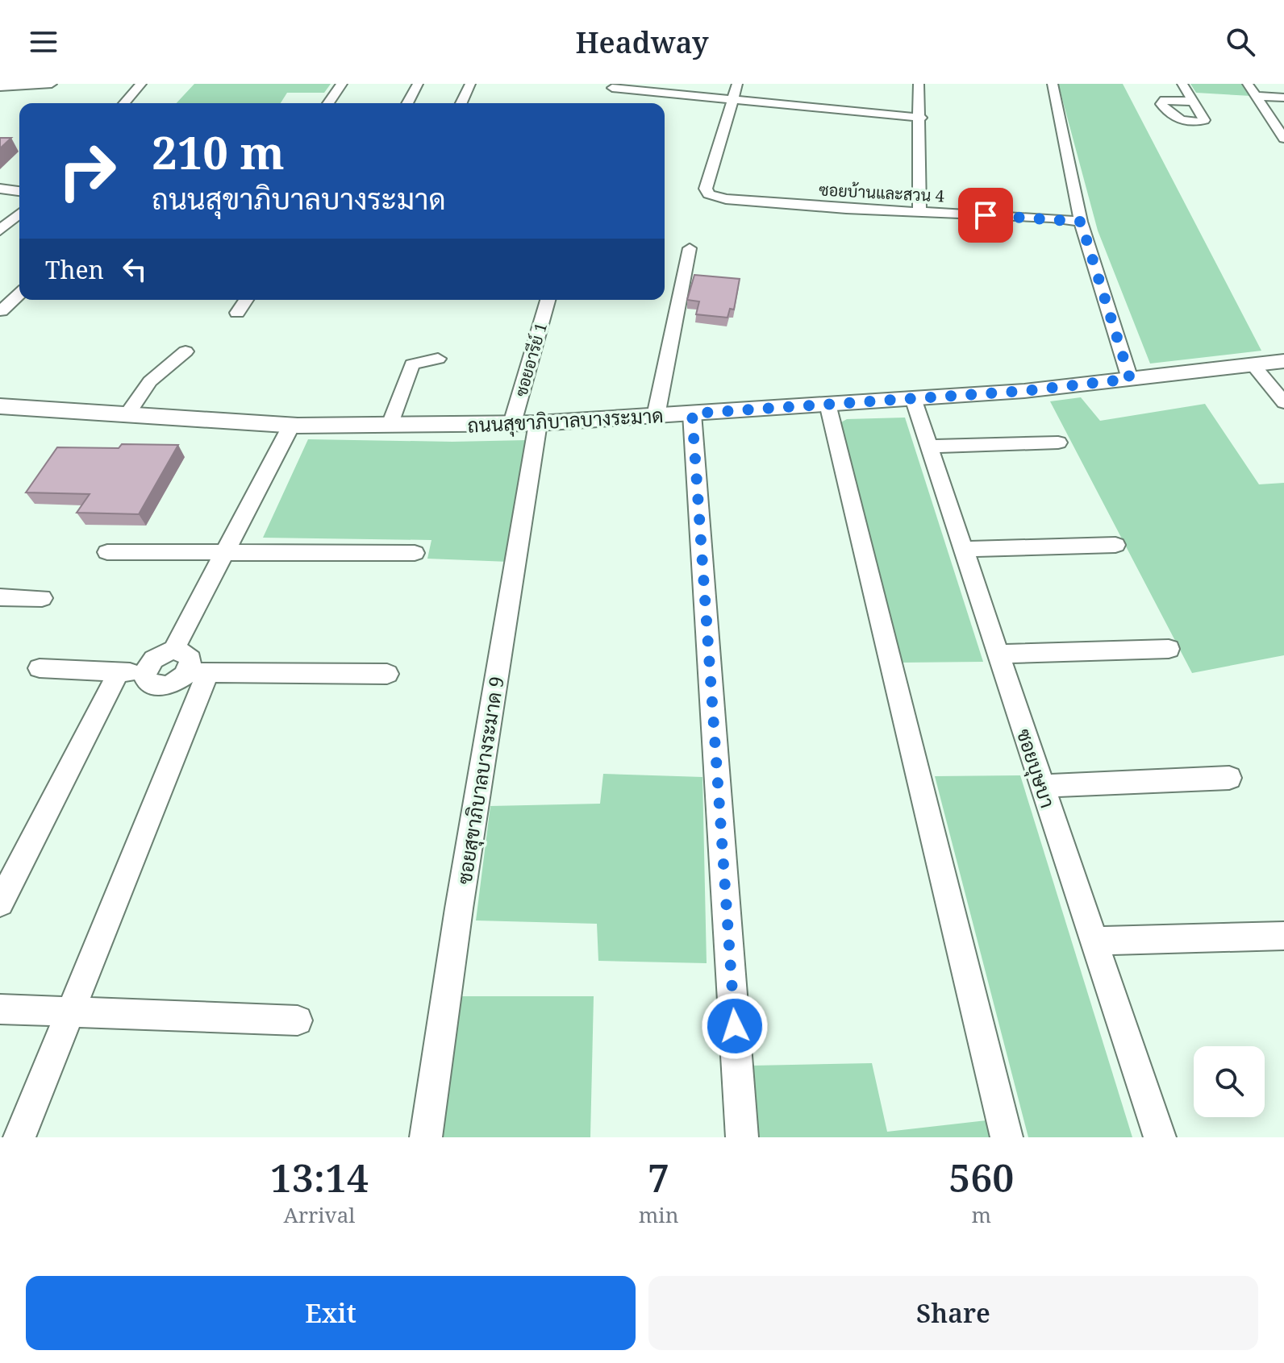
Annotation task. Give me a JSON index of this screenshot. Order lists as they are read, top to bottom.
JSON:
{
  "streets": {
    "street": [
      "ซอยบ้านและสวน 4",
      "ซอยอารีย์ 1",
      "ถนนสุขาภิบาลบางระมาด",
      "ซอยบุษบา",
      "ซอยสุขาภิบาลบางระมาด 9"
    ]
  },
  "crossings": [
    ["ซอยอารีย์ 1", "ถนนสุขาภิบาลบางระมาด"],
    ["ถนนสุขาภิบาลบางระมาด", "ซอยบุษบา"],
    ["ถนนสุขาภิบาลบางระมาด", "ซอยสุขาภิบาลบางระมาด 9"]
  ],
  "page": {
    "header": "Headway",
    "turn": ["210 m", "ถนนสุขาภิบาลบางระมาด"],
    "then": "Then",
    "eta": [
      "13:14",
      "Arrival",
      "7",
      "min",
      "560",
      "m"
    ],
    "buttons": ["Exit", "Share"]
  }
}
